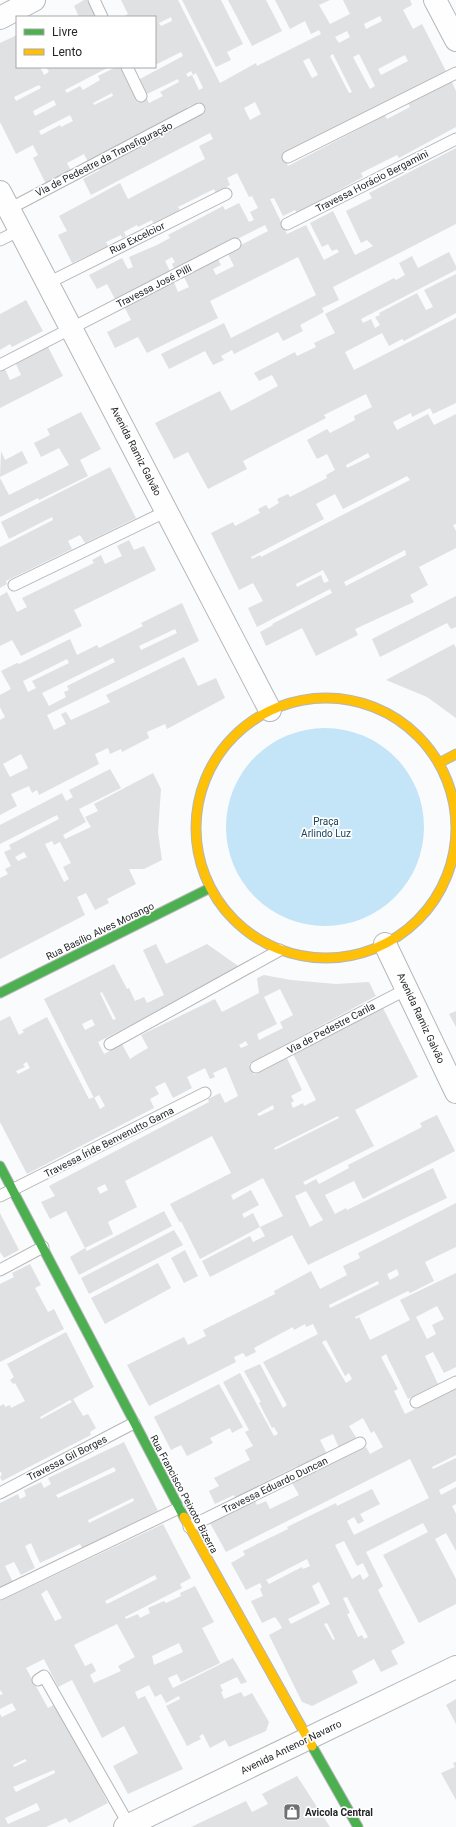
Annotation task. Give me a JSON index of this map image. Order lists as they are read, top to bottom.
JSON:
{
  "streets": {
    "street": [
      "Avenida Ramiz Galvão",
      "Rua Basílio Alves Morango",
      "Rua Francisco Peixoto Bizerra",
      "Avenida Antenor Navarro"
    ],
    "lane": [
      "Via de Pedestre da Transfiguração",
      "Travessa Horácio Bergamini",
      "Rua Excelcior",
      "Travessa José Pilli",
      "Via de Pedestre Carila",
      "Travessa Íride Benvenutto Gama",
      "Travessa Gil Borges",
      "Travessa Eduardo Duncan"
    ]
  },
  "crossings": [
    ["Via de Pedestre da Transfiguração", "Avenida Ramiz Galvão"],
    ["Rua Excelcior", "Avenida Ramiz Galvão"],
    ["Travessa José Pilli", "Avenida Ramiz Galvão"],
    ["Avenida Ramiz Galvão", "Via de Pedestre Carila"],
    ["Travessa Íride Benvenutto Gama", "Rua Francisco Peixoto Bizerra"],
    ["Travessa Gil Borges", "Rua Francisco Peixoto Bizerra"],
    ["Travessa Eduardo Duncan", "Rua Francisco Peixoto Bizerra"],
    ["Rua Francisco Peixoto Bizerra", "Avenida Antenor Navarro"]
  ],
  "parks": ["Praça Arlindo Luz"],
  "places": {
    "shop": ["Avicola Central"]
  },
  "legend": ["Livre", "Lento"]
}
